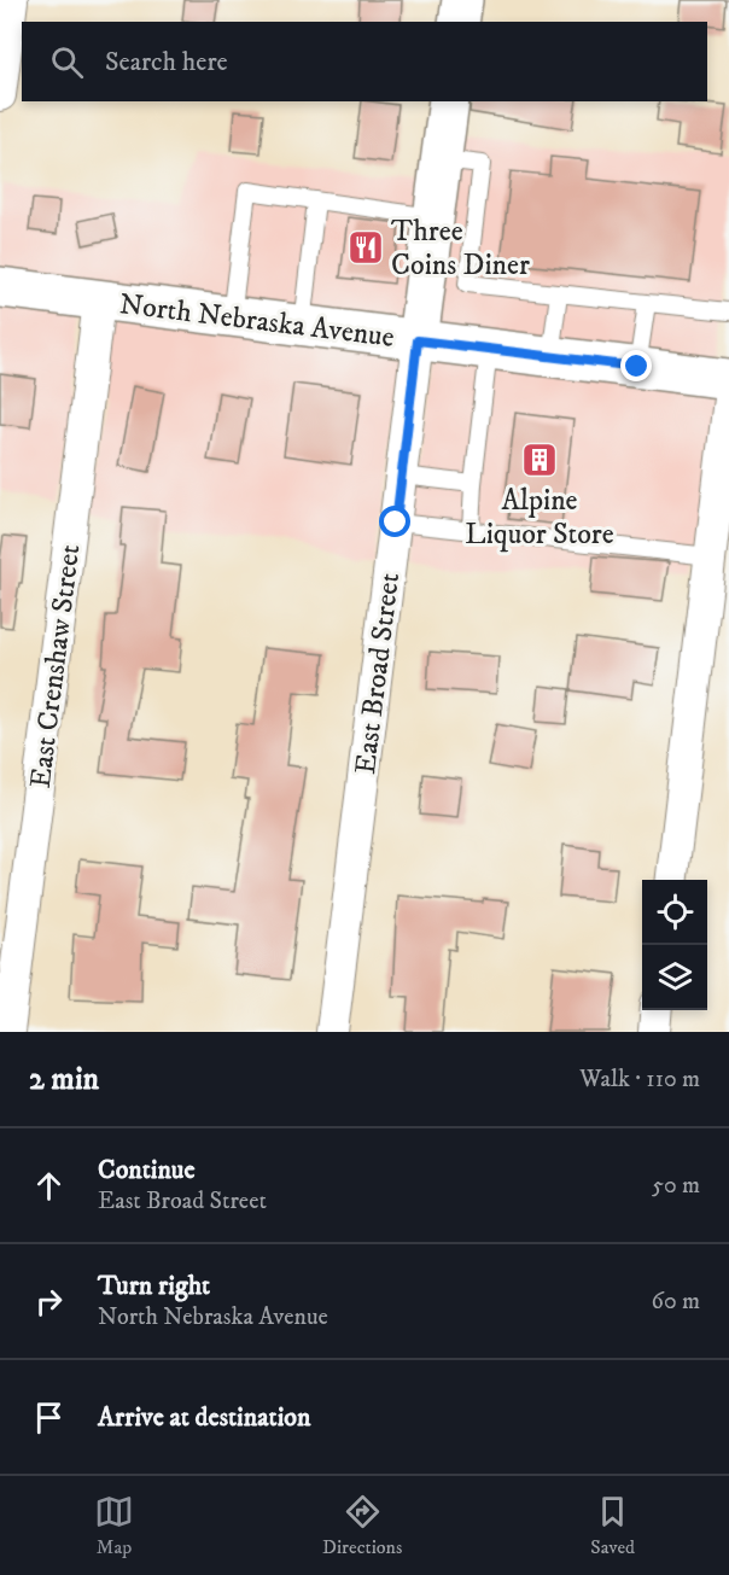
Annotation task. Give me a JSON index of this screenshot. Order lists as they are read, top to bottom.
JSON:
{
  "streets": {
    "main road": ["North Nebraska Avenue", "East Broad Street"],
    "street": ["East Crenshaw Street"]
  },
  "crossings": [
    ["North Nebraska Avenue", "East Crenshaw Street"],
    ["North Nebraska Avenue", "East Broad Street"]
  ],
  "places": {
    "restaurant": ["Three Coins Diner"],
    "building": ["Alpine Liquor Store"]
  },
  "page": {
    "search": "Search here",
    "heading": ["2 min", "Walk · 110 m"],
    "list": [
      ["Continue", "East Broad Street", "50 m"],
      ["Turn right", "North Nebraska Avenue", "60 m"],
      "Arrive at destination"
    ],
    "nav": ["Map", "Directions", "Saved"]
  }
}
